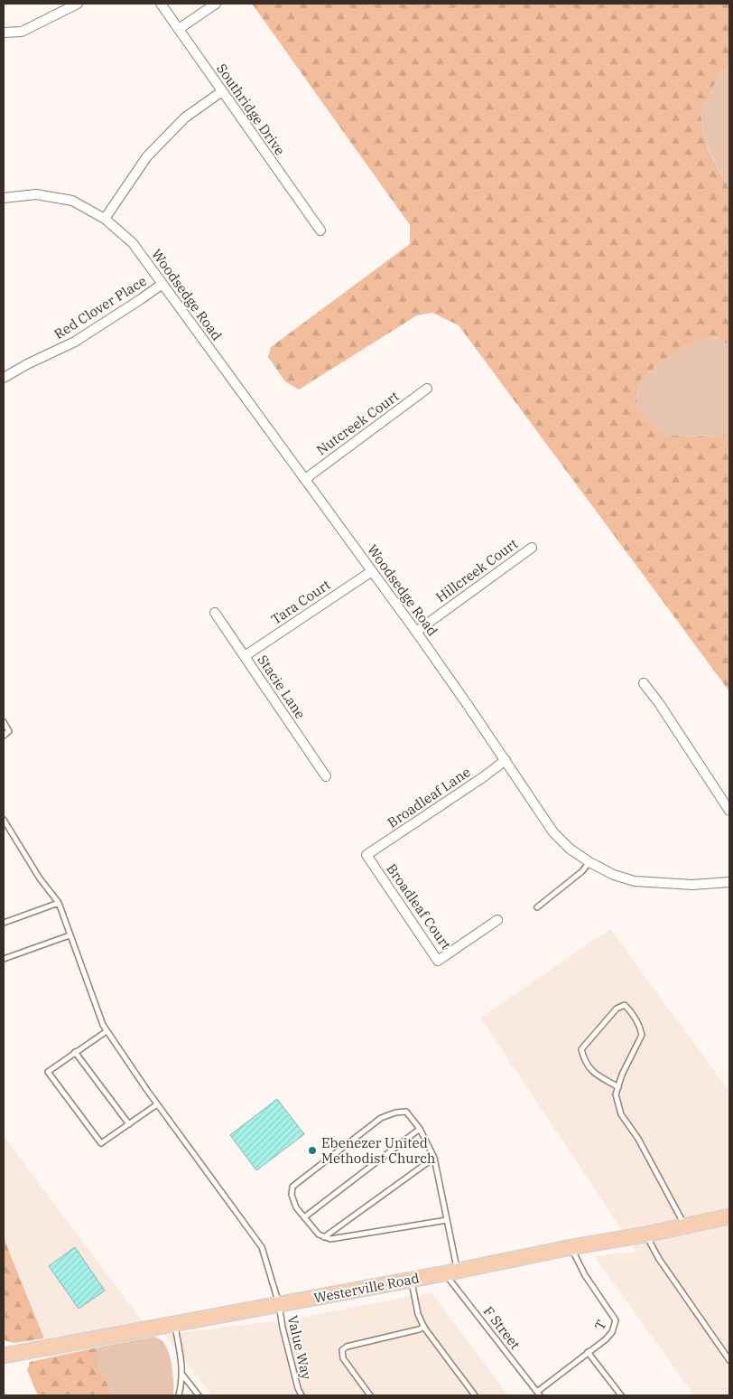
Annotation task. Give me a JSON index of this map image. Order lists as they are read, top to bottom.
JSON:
{
  "streets": {
    "main road": ["Westerville Road"],
    "street": [
      "Southridge Drive",
      "Woodsedge Road",
      "Red Clover Place",
      "Nutcreek Court",
      "Hillcreek Court",
      "Tara Court",
      "Stacie Lane",
      "Broadleaf Lane",
      "Broadleaf Court"
    ],
    "lane": ["T", "F Street", "Value Way"]
  },
  "crossings": [
    ["Woodsedge Road", "Red Clover Place"],
    ["Woodsedge Road", "Nutcreek Court"],
    ["Woodsedge Road", "Hillcreek Court"],
    ["Woodsedge Road", "Tara Court"],
    ["Woodsedge Road", "Broadleaf Lane"],
    ["Tara Court", "Stacie Lane"],
    ["Broadleaf Lane", "Broadleaf Court"],
    ["Westerville Road", "T"],
    ["Westerville Road", "F Street"],
    ["Westerville Road", "Value Way"],
    ["T", "F Street"]
  ],
  "places": ["Ebenezer United Methodist Church"]
}
